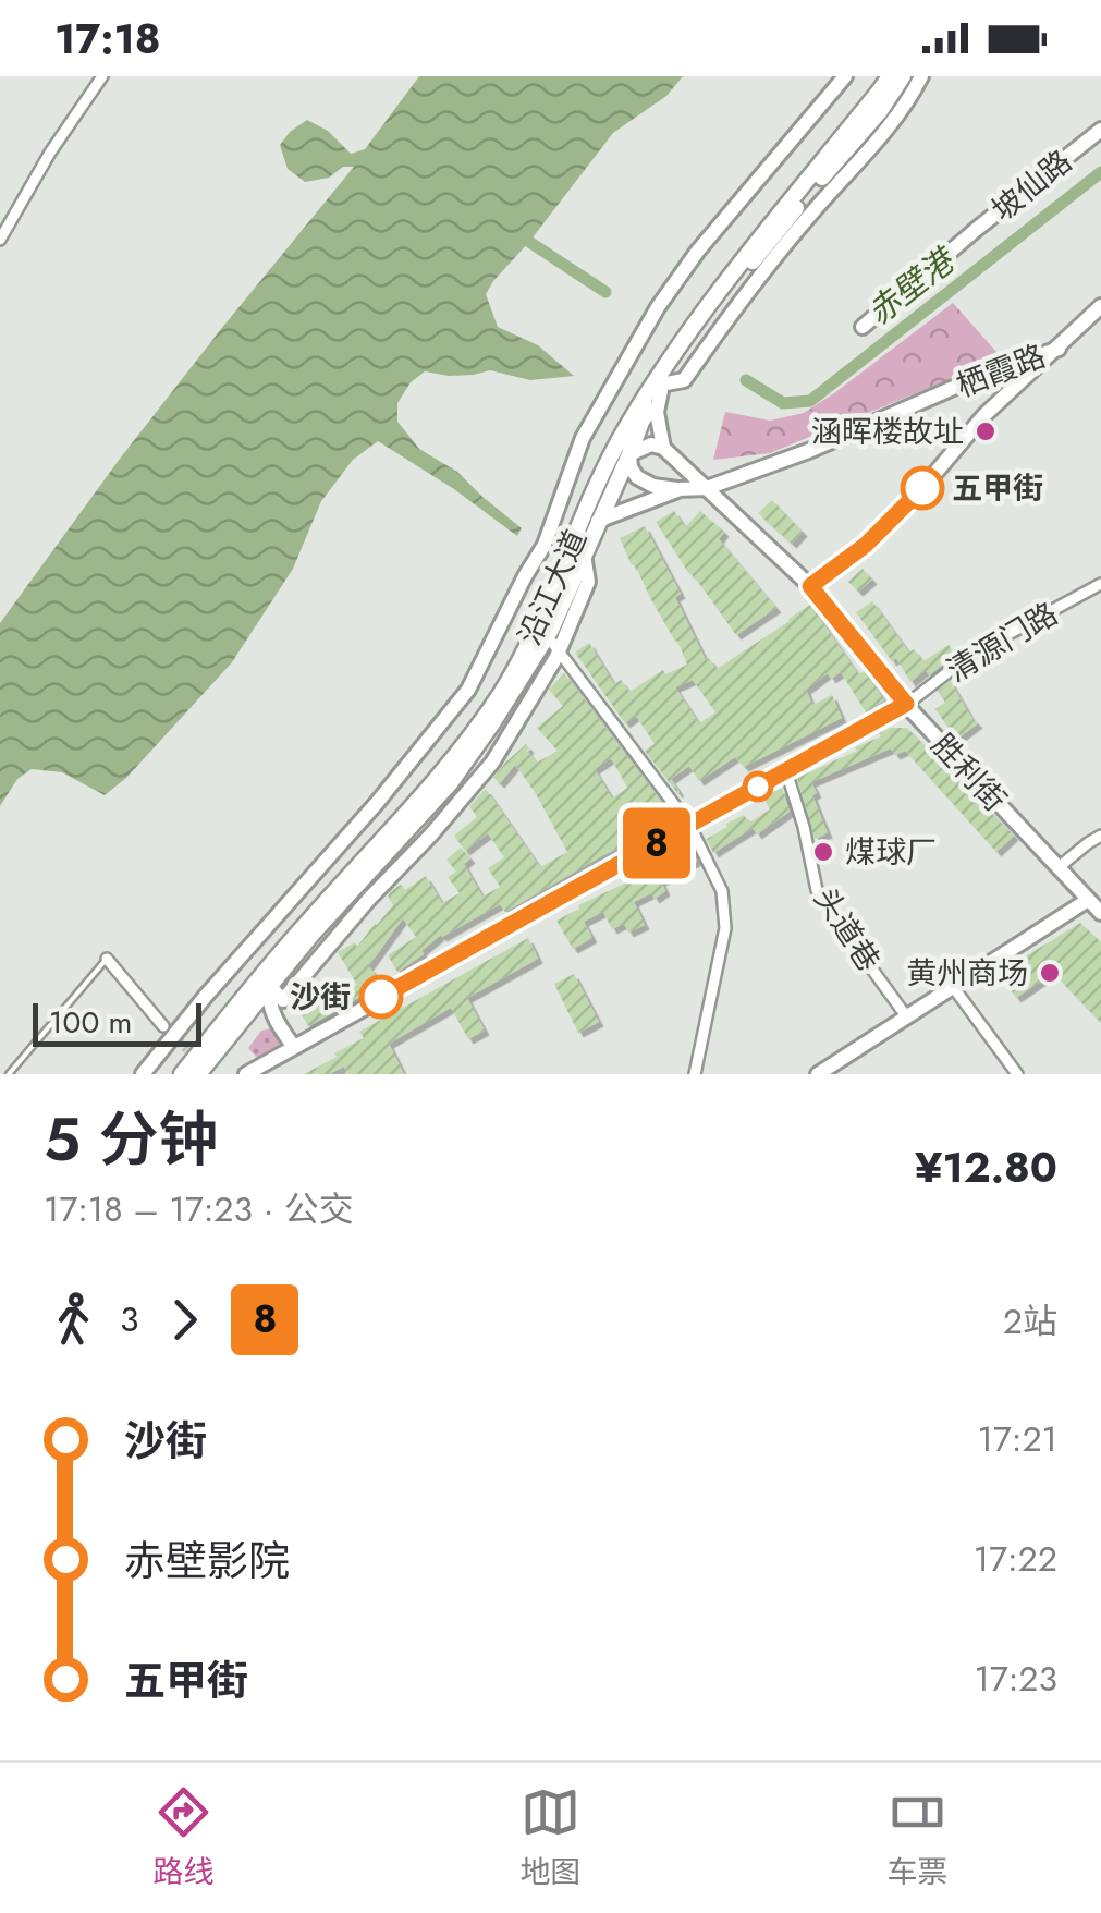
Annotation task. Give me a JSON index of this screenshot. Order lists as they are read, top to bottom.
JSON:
{
  "streets": {
    "main road": ["沿江大道"],
    "street": [
      "坡仙路",
      "栖霞路",
      "清源门路",
      "胜利街",
      "头道巷"
    ]
  },
  "crossings": [
    ["栖霞路", "胜利街"],
    ["清源门路", "胜利街"]
  ],
  "water": ["赤壁港"],
  "places": [
    "涵晖楼故址",
    "五甲街",
    "煤球厂",
    "黄州商场",
    "沙街"
  ],
  "lines": ["bus line 8"],
  "scale_bar": "100 m",
  "page": {
    "status": "17:18",
    "on_map": "8",
    "scale": "100 m",
    "heading": ["5 分钟", "17:18 – 17:23 · 公交", "¥12.80"],
    "legs": ["3", "8", "2站"],
    "list": [
      {
        "name": "沙街",
        "value": "17:21"
      },
      {
        "name": "赤壁影院",
        "value": "17:22"
      },
      {
        "name": "五甲街",
        "value": "17:23"
      }
    ],
    "tabs": ["路线", "地图", "车票"]
  }
}
